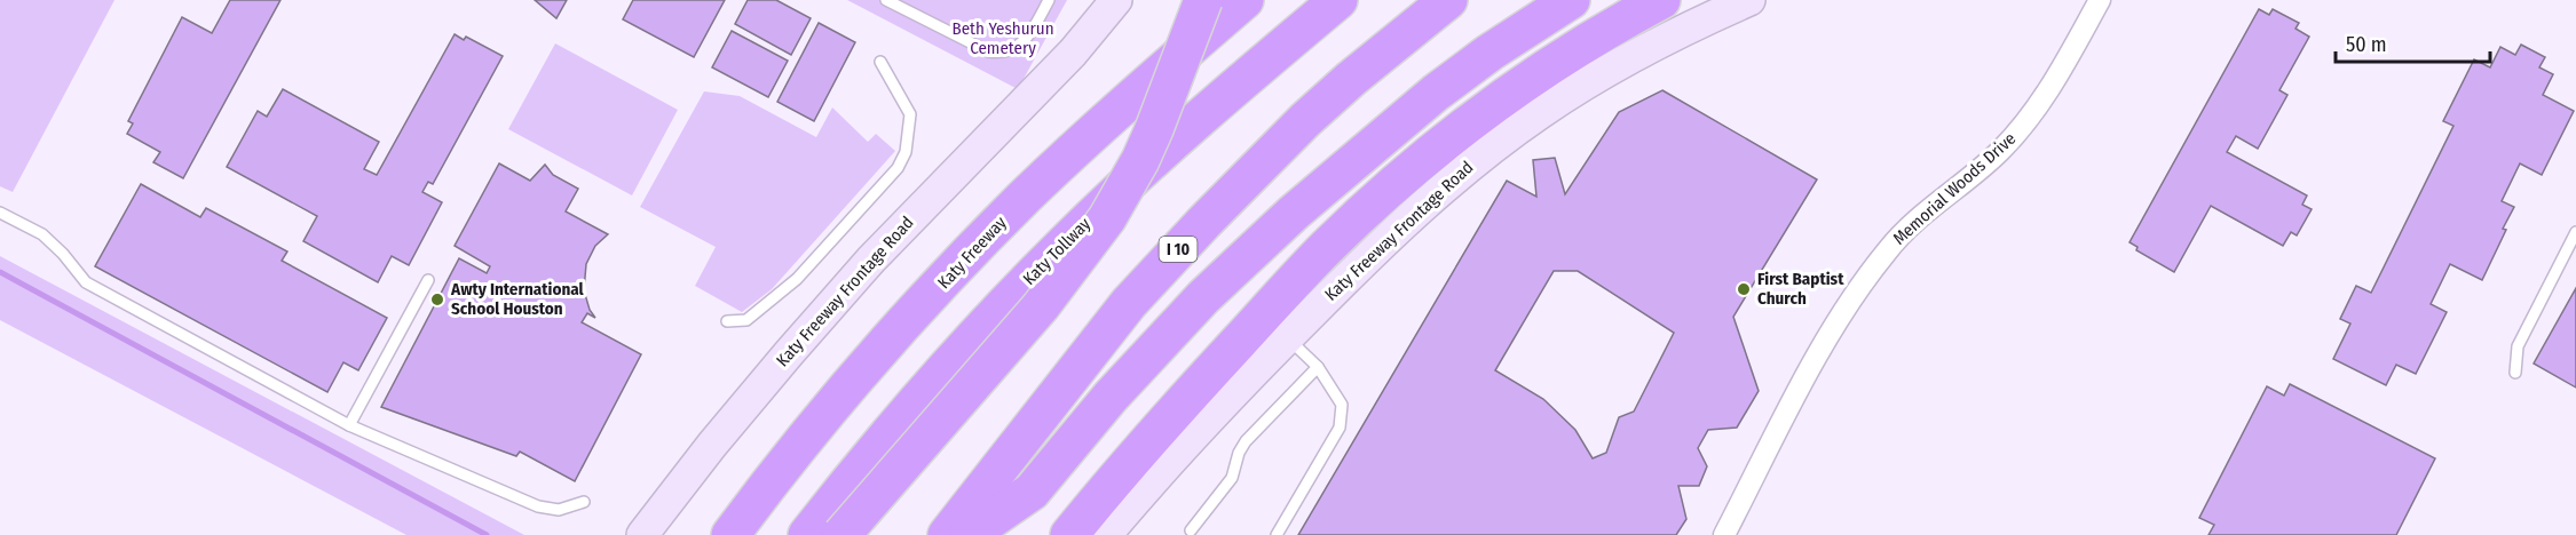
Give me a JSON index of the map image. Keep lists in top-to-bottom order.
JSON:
{
  "streets": {
    "highway": ["I 10", "Katy Tollway", "Katy Freeway"],
    "main road": ["Katy Freeway Frontage Road"],
    "street": ["Memorial Woods Drive"]
  },
  "parks": ["Beth Yeshurun Cemetery"],
  "places": ["First Baptist Church", "Awty International School Houston"],
  "scale_bar": "50 m"
}
